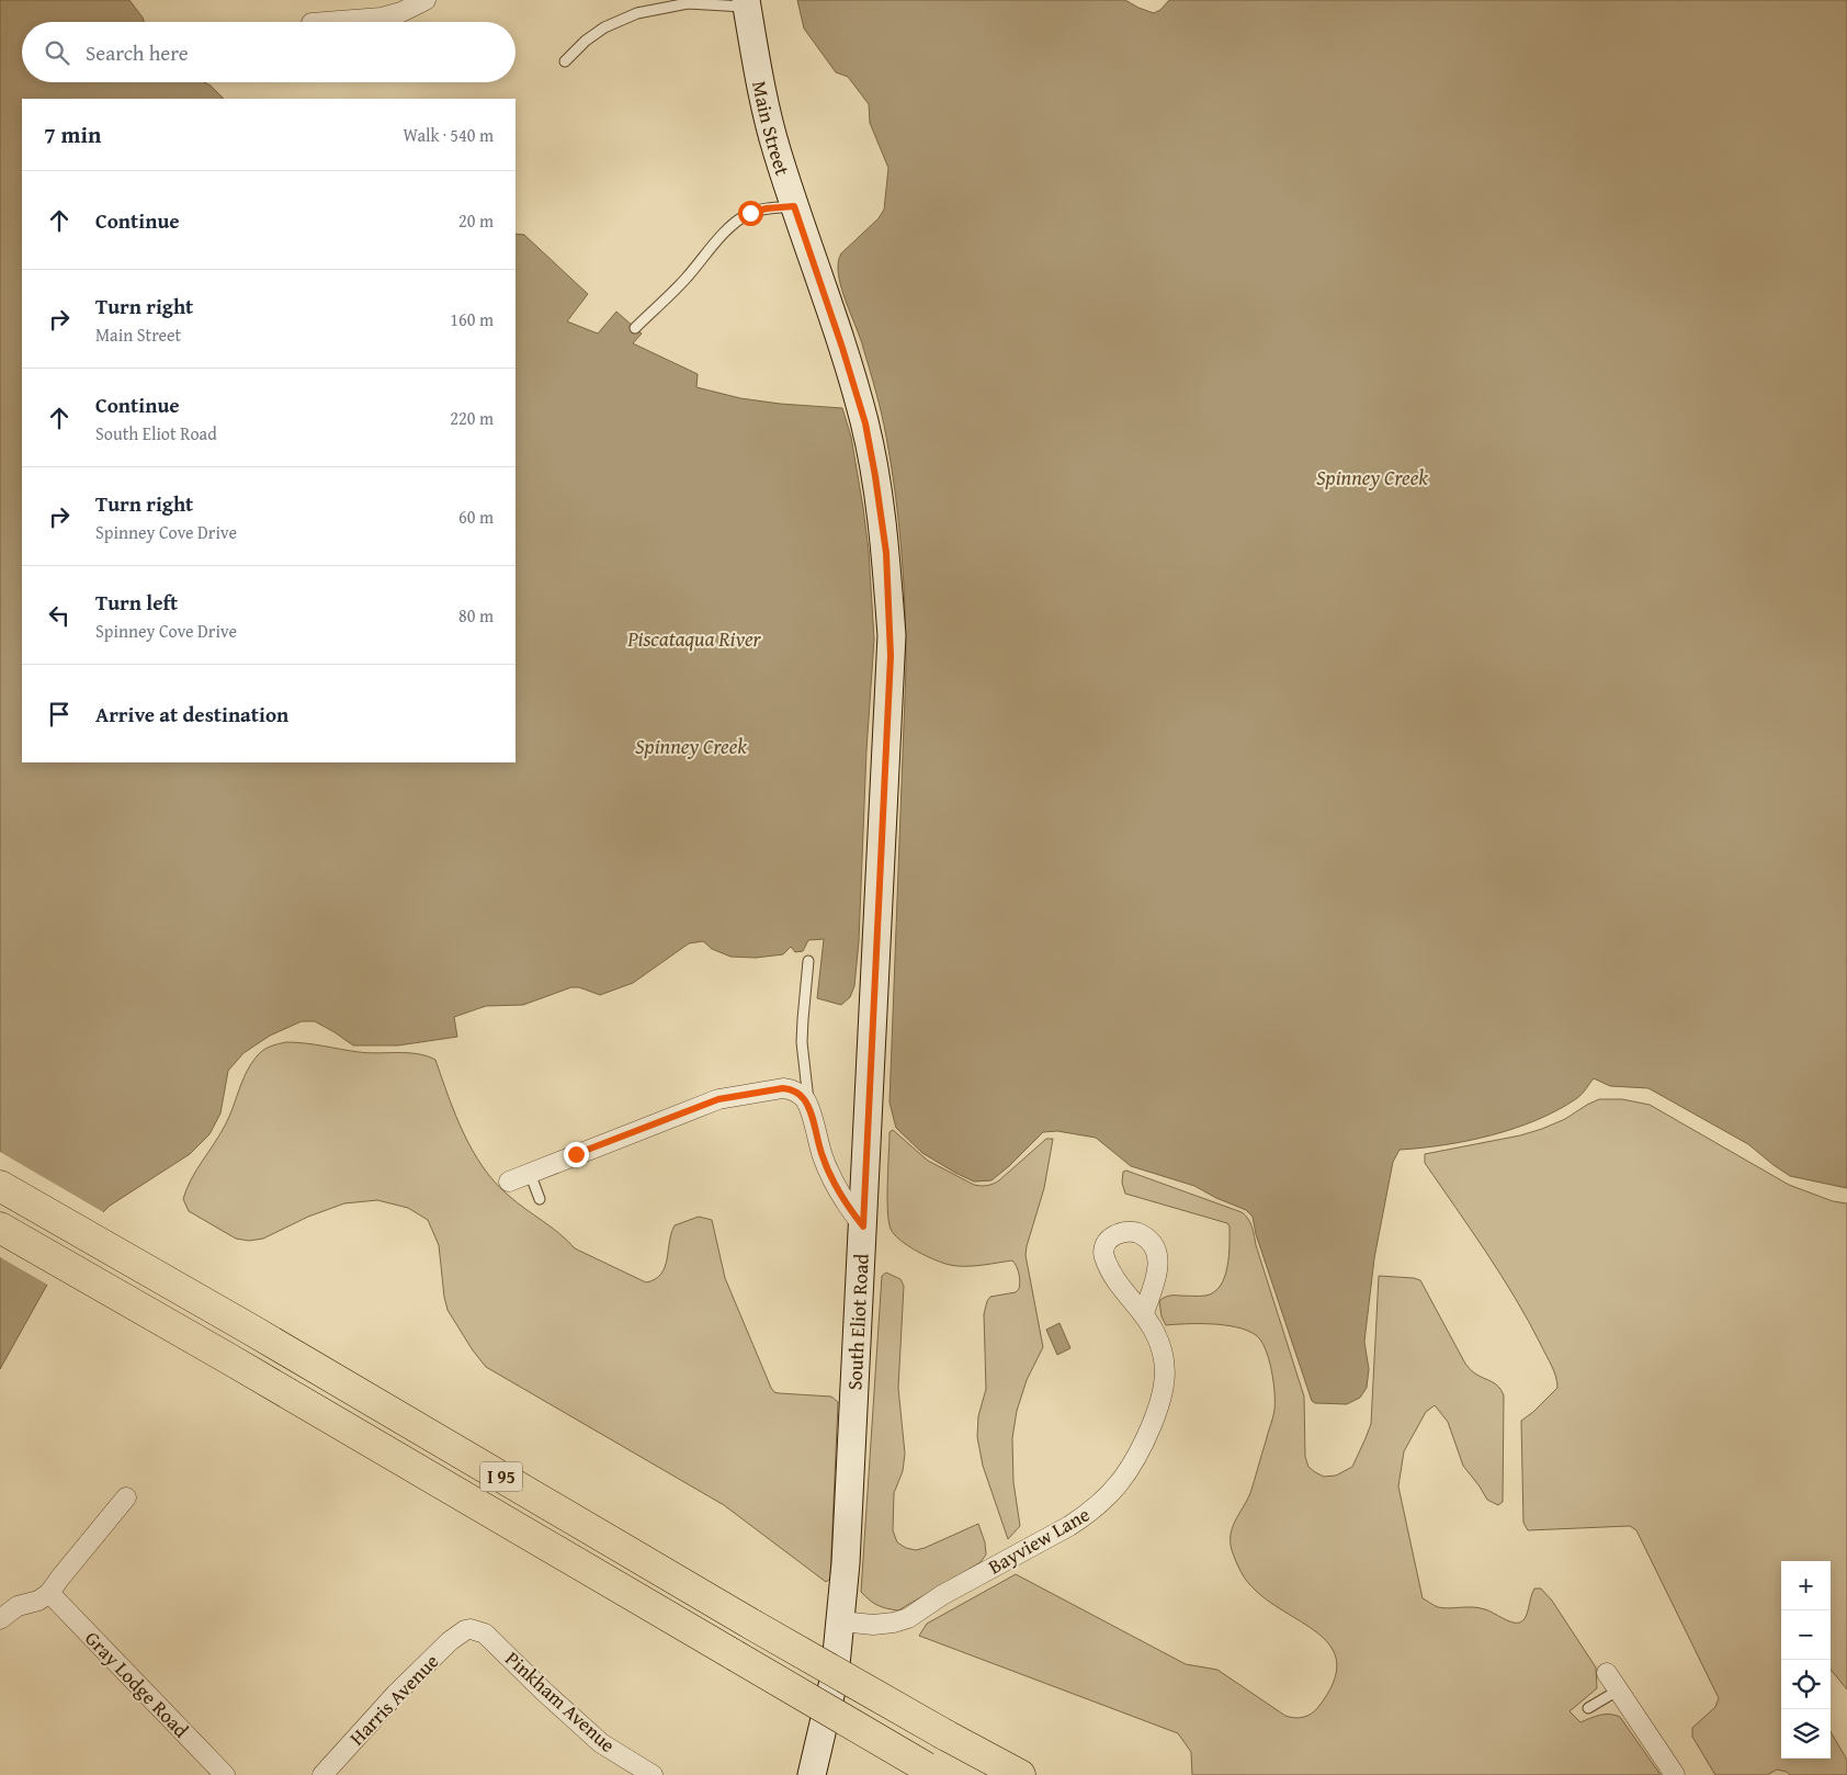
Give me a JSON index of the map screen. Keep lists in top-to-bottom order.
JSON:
{
  "streets": {
    "highway": ["I 95"],
    "main road": ["Main Street", "South Eliot Road"],
    "street": [
      "Bayview Lane",
      "Gray Lodge Road",
      "Harris Avenue",
      "Pinkham Avenue"
    ]
  },
  "crossings": [
    ["Main Street", "South Eliot Road"],
    ["South Eliot Road", "Bayview Lane"],
    ["Harris Avenue", "Pinkham Avenue"]
  ],
  "water": ["Spinney Creek", "Piscataqua River"],
  "page": {
    "search": "Search here",
    "heading": ["7 min", "Walk · 540 m"],
    "list": [
      ["Continue", "20 m"],
      ["Turn right", "Main Street", "160 m"],
      ["Continue", "South Eliot Road", "220 m"],
      ["Turn right", "Spinney Cove Drive", "60 m"],
      ["Turn left", "Spinney Cove Drive", "80 m"],
      "Arrive at destination"
    ],
    "map_buttons": ["+", "−"]
  }
}
